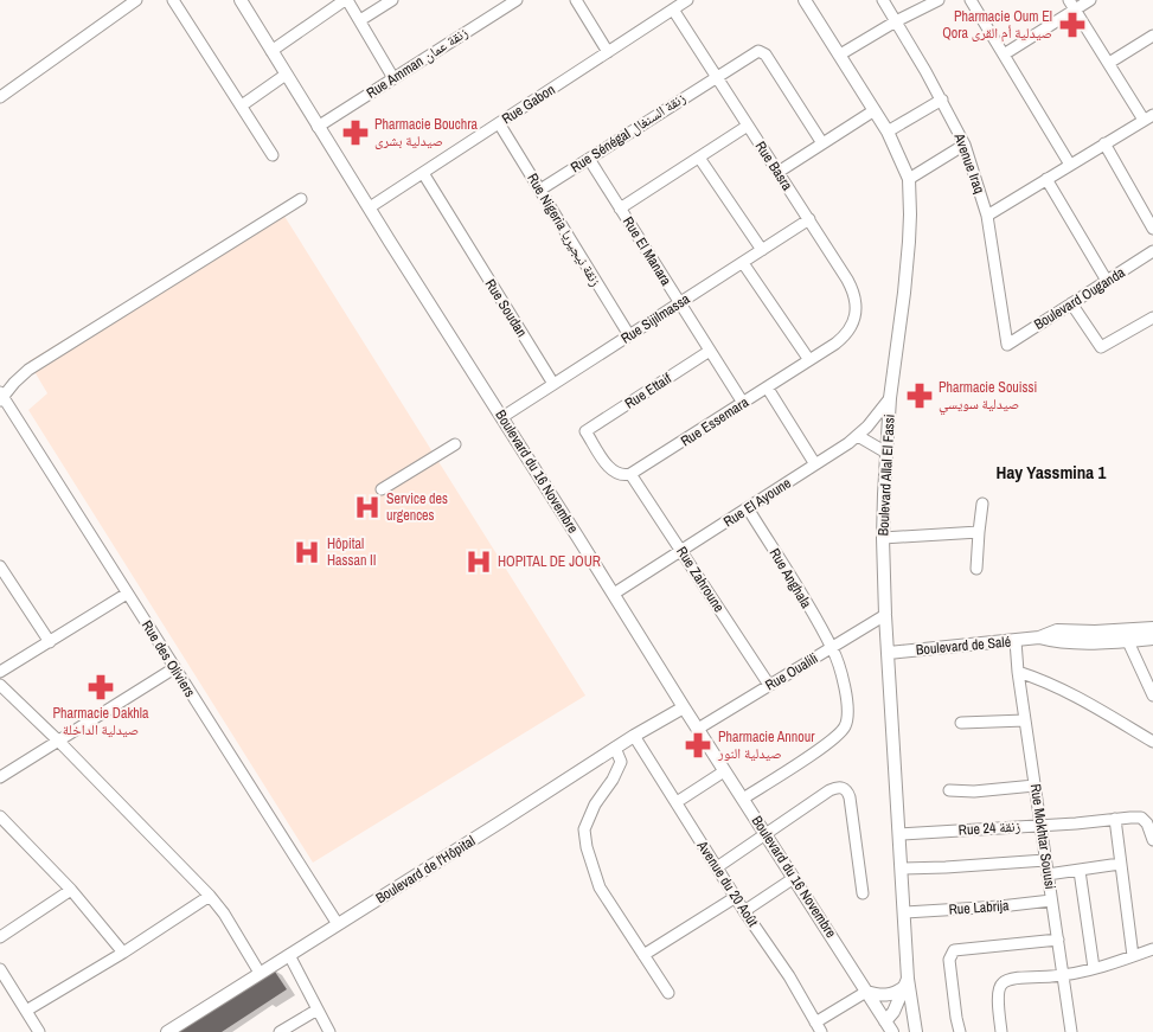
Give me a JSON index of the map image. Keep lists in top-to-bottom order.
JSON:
{
  "streets": {
    "street": [
      "Rue Amman زنقة عمان",
      "Rue Gabon",
      "Rue Sénégal زنقة السنغال",
      "Avenue Iraq",
      "Rue Basra",
      "Rue Nigeria زنقة نيجيريا",
      "Rue El Manara",
      "Boulevard Ouganda",
      "Rue Soudan",
      "Rue Sijilmassa",
      "Rue Ettaif",
      "Rue Essemara",
      "Boulevard du 16 Novembre",
      "Boulevard Allal El Fassi",
      "Rue El Ayoune",
      "Rue Anghala",
      "Rue Zahroune",
      "Boulevard de Salé",
      "Rue des Oliviers",
      "Rue Oualili",
      "Rue 24 زنقة",
      "Rue Mokhtar Souusi",
      "Boulevard de l'Hôpital",
      "Avenue du 20 Août",
      "Rue Labrija"
    ]
  },
  "crossings": [
    ["Rue Amman زنقة عمان", "Boulevard du 16 Novembre"],
    ["Rue Gabon", "Rue Basra"],
    ["Rue Gabon", "Rue Nigeria زنقة نيجيريا"],
    ["Rue Gabon", "Rue Soudan"],
    ["Rue Gabon", "Boulevard du 16 Novembre"],
    ["Rue Sénégal زنقة السنغال", "Rue Basra"],
    ["Rue Sénégal زنقة السنغال", "Rue Nigeria زنقة نيجيريا"],
    ["Rue Sénégal زنقة السنغال", "Rue El Manara"],
    ["Avenue Iraq", "Boulevard Ouganda"],
    ["Rue Basra", "Rue Sijilmassa"],
    ["Rue Basra", "Rue Essemara"],
    ["Rue Nigeria زنقة نيجيريا", "Rue Sijilmassa"],
    ["Rue El Manara", "Rue Sijilmassa"],
    ["Rue El Manara", "Rue Ettaif"],
    ["Rue El Manara", "Rue Essemara"],
    ["Rue Soudan", "Rue Sijilmassa"],
    ["Rue Sijilmassa", "Boulevard du 16 Novembre"],
    ["Rue Ettaif", "Rue Essemara"],
    ["Rue Ettaif", "Rue Zahroune"],
    ["Rue Essemara", "Rue Zahroune"],
    ["Boulevard du 16 Novembre", "Boulevard Allal El Fassi"],
    ["Boulevard du 16 Novembre", "Rue El Ayoune"],
    ["Boulevard du 16 Novembre", "Rue Anghala"],
    ["Boulevard du 16 Novembre", "Rue Oualili"],
    ["Boulevard du 16 Novembre", "Boulevard de l'Hôpital"],
    ["Boulevard Allal El Fassi", "Rue El Ayoune"],
    ["Boulevard Allal El Fassi", "Boulevard de Salé"],
    ["Boulevard Allal El Fassi", "Rue Oualili"],
    ["Boulevard Allal El Fassi", "Rue 24 زنقة"],
    ["Boulevard Allal El Fassi", "Rue Labrija"],
    ["Rue El Ayoune", "Rue Anghala"],
    ["Rue El Ayoune", "Rue Zahroune"],
    ["Rue Anghala", "Rue Oualili"],
    ["Rue Zahroune", "Rue Oualili"],
    ["Boulevard de Salé", "Rue Mokhtar Souusi"],
    ["Rue des Oliviers", "Boulevard de l'Hôpital"],
    ["Rue 24 زنقة", "Rue Mokhtar Souusi"],
    ["Rue Mokhtar Souusi", "Rue Labrija"],
    ["Boulevard de l'Hôpital", "Avenue du 20 Août"]
  ],
  "districts": ["Hay Yassmina 1"],
  "places": {
    "pharmacy": [
      "Pharmacie Oum El Qora صيدلية أم القرى",
      "Pharmacie Bouchra صيدلية بشرى",
      "Pharmacie Souissi صيدلية سويسي",
      "Pharmacie Dakhla صيدلية الداخلة",
      "Pharmacie Annour صيدلية النور"
    ],
    "hospital": ["Service des urgences", "Hôpital Hassan II", "HOPITAL DE JOUR"]
  }
}
